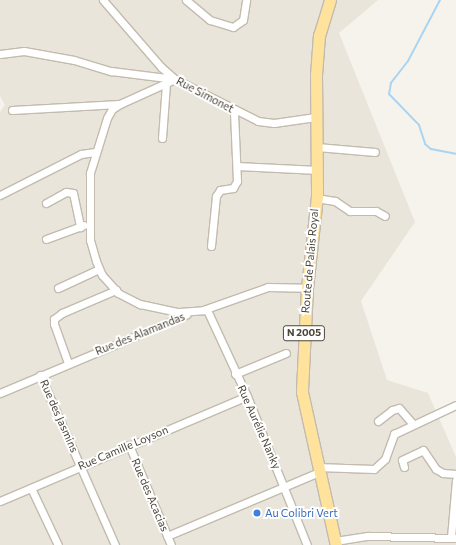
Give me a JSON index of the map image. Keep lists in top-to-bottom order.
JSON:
{
  "streets": {
    "main road": ["Route de Palais Royal", "N 2005"],
    "street": [
      "Rue Simonet",
      "Rue des Alamandas",
      "Rue des Jasmins",
      "Rue Aurélie Nanky",
      "Rue Camille Loyson",
      "Rue des Acacias"
    ]
  },
  "crossings": [
    ["Rue Simonet", "Route de Palais Royal"],
    ["Route de Palais Royal", "Rue des Alamandas"],
    ["Rue des Alamandas", "Rue des Jasmins"],
    ["Rue des Alamandas", "Rue Aurélie Nanky"],
    ["Rue des Jasmins", "Rue Camille Loyson"],
    ["Rue Aurélie Nanky", "Rue Camille Loyson"],
    ["Rue Camille Loyson", "Rue des Acacias"]
  ],
  "places": ["Au Colibri Vert"]
}
